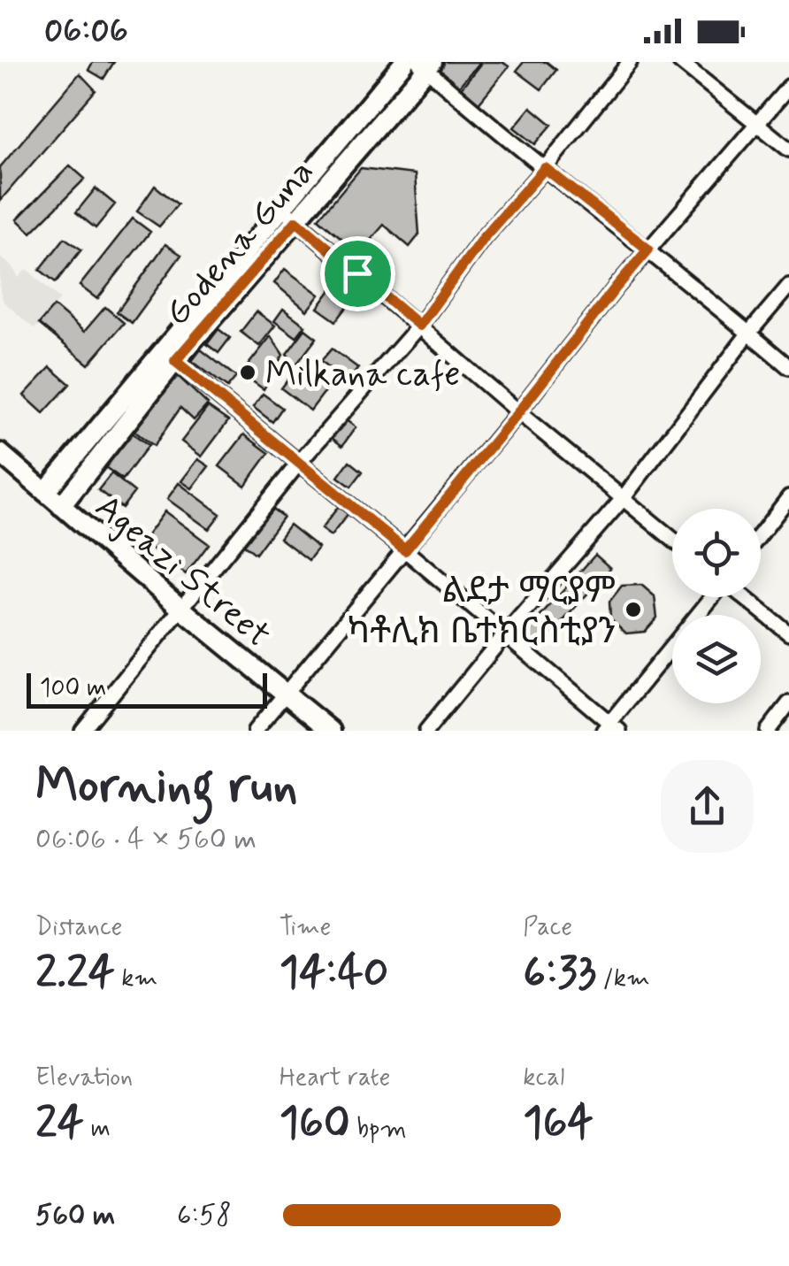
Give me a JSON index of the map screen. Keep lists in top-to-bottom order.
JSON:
{
  "streets": {
    "main road": ["Godena Guna", "Ageazi Street"]
  },
  "crossings": [
    ["Godena Guna", "Ageazi Street"]
  ],
  "places": ["Milkana cafe", "ልደታ ማርያም ካቶሊክ ቤተክርስቲያን"],
  "scale_bar": "100 m",
  "page": {
    "status": "06:06",
    "scale": "100 m",
    "heading": ["Morning run", "06:06 · 4 × 560 m"],
    "stats": [
      ["Distance", "2.24 km"],
      ["Time", "14:40"],
      ["Pace", "6:33 /km"],
      ["Elevation", "24 m"],
      ["Heart rate", "160 bpm"],
      ["kcal", "164"]
    ],
    "list": [
      {
        "name": "560 m",
        "note": "6:58"
      }
    ]
  }
}
